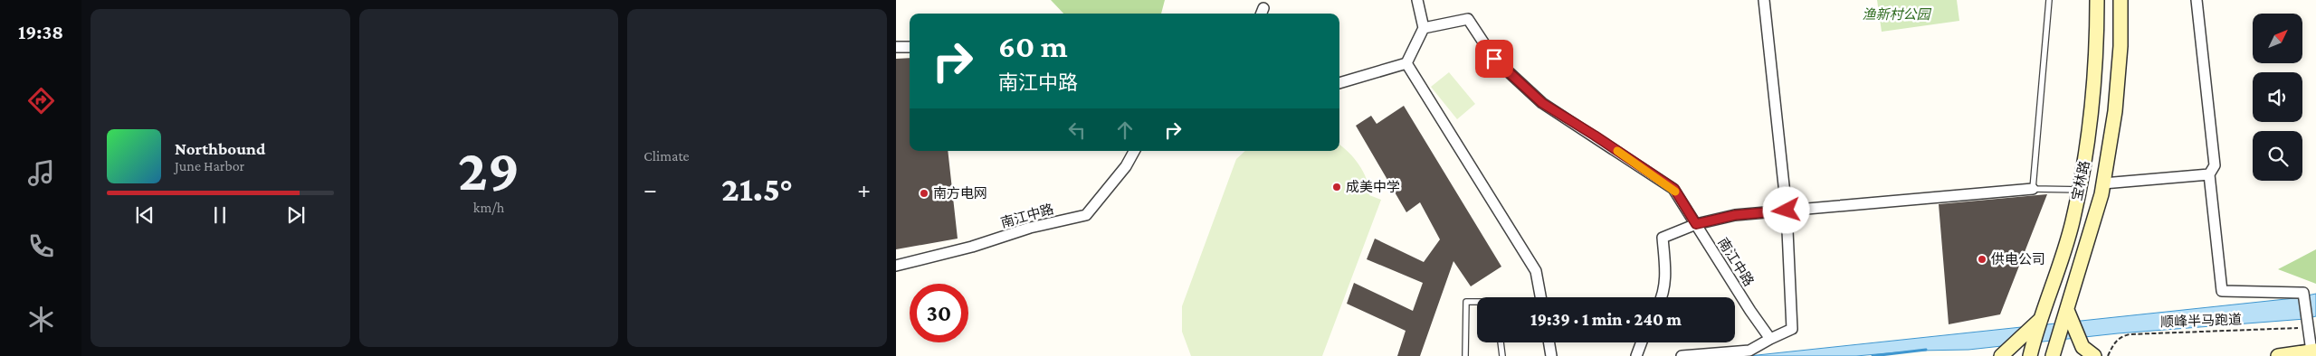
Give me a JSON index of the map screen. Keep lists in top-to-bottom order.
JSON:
{
  "streets": {
    "main road": ["宝林路"],
    "street": ["南江中路"],
    "path": ["顺峰半马跑道"]
  },
  "parks": ["渔新村公园"],
  "places": ["成美中学", "南方电网", "供电公司"],
  "north": "top right",
  "page": {
    "tabs": "19:38",
    "tile": [
      ["29", "km/h"],
      "Climate"
    ],
    "turn": ["60 m", "南江中路"],
    "song": ["Northbound", "June Harbor"],
    "heat": ["−", "21.5°", "+"],
    "limit": "30",
    "trip": "19:39 · 1 min · 240 m"
  }
}
